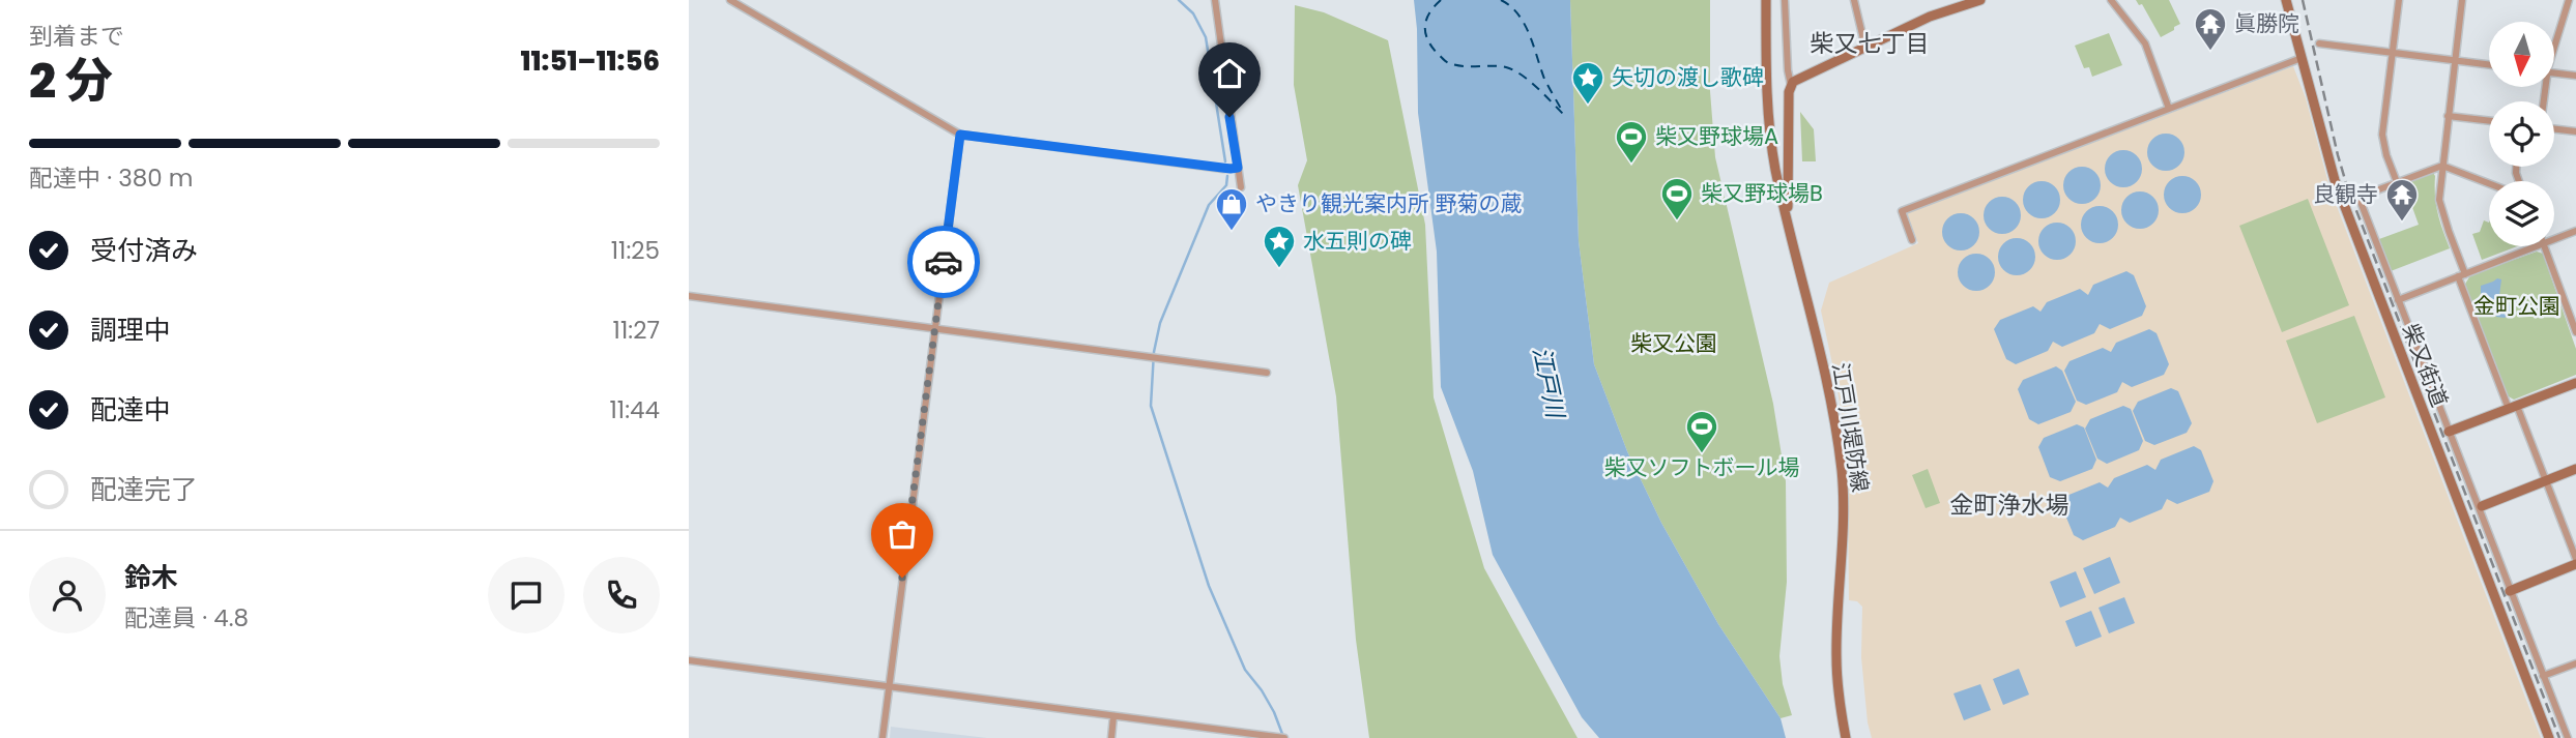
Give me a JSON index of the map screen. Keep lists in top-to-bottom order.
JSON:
{
  "streets": {
    "main road": ["柴又街道", "江戸川堤防線"]
  },
  "districts": ["柴又七丁目", "金町浄水場"],
  "water": ["江戸川"],
  "parks": ["金町公園", "柴又公園"],
  "places": {
    "temple": ["眞勝院", "良観寺"],
    "place": ["矢切の渡し歌碑", "水五則の碑"],
    "sports": ["柴又野球場A", "柴又野球場B", "柴又ソフトボール場"],
    "shop": ["やきり観光案内所 野菊の蔵"]
  },
  "north": "bottom",
  "page": {
    "heading": ["2 分", "到着まで", "11:51–11:56"],
    "panel": ["鈴木", "配達員 · 4.8"],
    "bar": "配達中 · 380 m",
    "list": [
      ["受付済み", "11:25"],
      ["調理中", "11:27"],
      ["配達中", "11:44"],
      "配達完了"
    ]
  }
}
